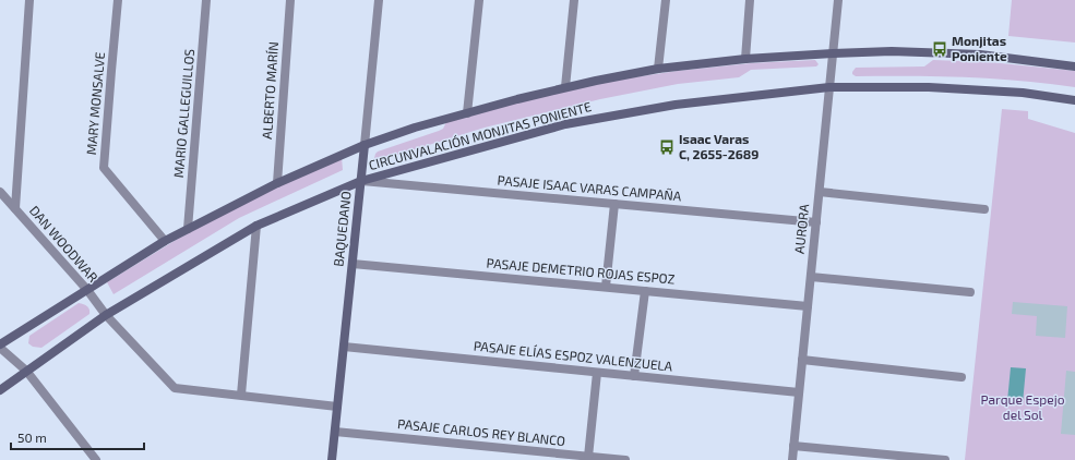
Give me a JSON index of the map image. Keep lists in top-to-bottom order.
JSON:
{
  "streets": {
    "street": [
      "ALBERTO MARÍN",
      "MARY MONSALVE",
      "MARIO GALLEGUILLOS",
      "CIRCUNVALACIÓN MONJITAS PONIENTE",
      "PASAJE ISAAC VARAS CAMPAÑA",
      "BAQUEDANO",
      "AURORA",
      "DAN WOODWAR",
      "PASAJE DEMETRIO ROJAS ESPOZ",
      "PASAJE ELÍAS ESPOZ VALENZUELA",
      "PASAJE CARLOS REY BLANCO"
    ]
  },
  "crossings": [
    ["ALBERTO MARÍN", "CIRCUNVALACIÓN MONJITAS PONIENTE"],
    ["MARY MONSALVE", "CIRCUNVALACIÓN MONJITAS PONIENTE"],
    ["MARIO GALLEGUILLOS", "CIRCUNVALACIÓN MONJITAS PONIENTE"],
    ["CIRCUNVALACIÓN MONJITAS PONIENTE", "PASAJE ISAAC VARAS CAMPAÑA"],
    ["CIRCUNVALACIÓN MONJITAS PONIENTE", "BAQUEDANO"],
    ["CIRCUNVALACIÓN MONJITAS PONIENTE", "AURORA"],
    ["CIRCUNVALACIÓN MONJITAS PONIENTE", "DAN WOODWAR"],
    ["PASAJE ISAAC VARAS CAMPAÑA", "BAQUEDANO"],
    ["PASAJE ISAAC VARAS CAMPAÑA", "AURORA"],
    ["BAQUEDANO", "PASAJE DEMETRIO ROJAS ESPOZ"],
    ["BAQUEDANO", "PASAJE ELÍAS ESPOZ VALENZUELA"],
    ["BAQUEDANO", "PASAJE CARLOS REY BLANCO"],
    ["AURORA", "PASAJE DEMETRIO ROJAS ESPOZ"],
    ["AURORA", "PASAJE ELÍAS ESPOZ VALENZUELA"]
  ],
  "parks": ["Parque Espejo del Sol"],
  "places": {
    "bus stop": ["Monjitas Poniente", "Isaac Varas C, 2655-2689"]
  },
  "scale_bar": "50 m"
}
